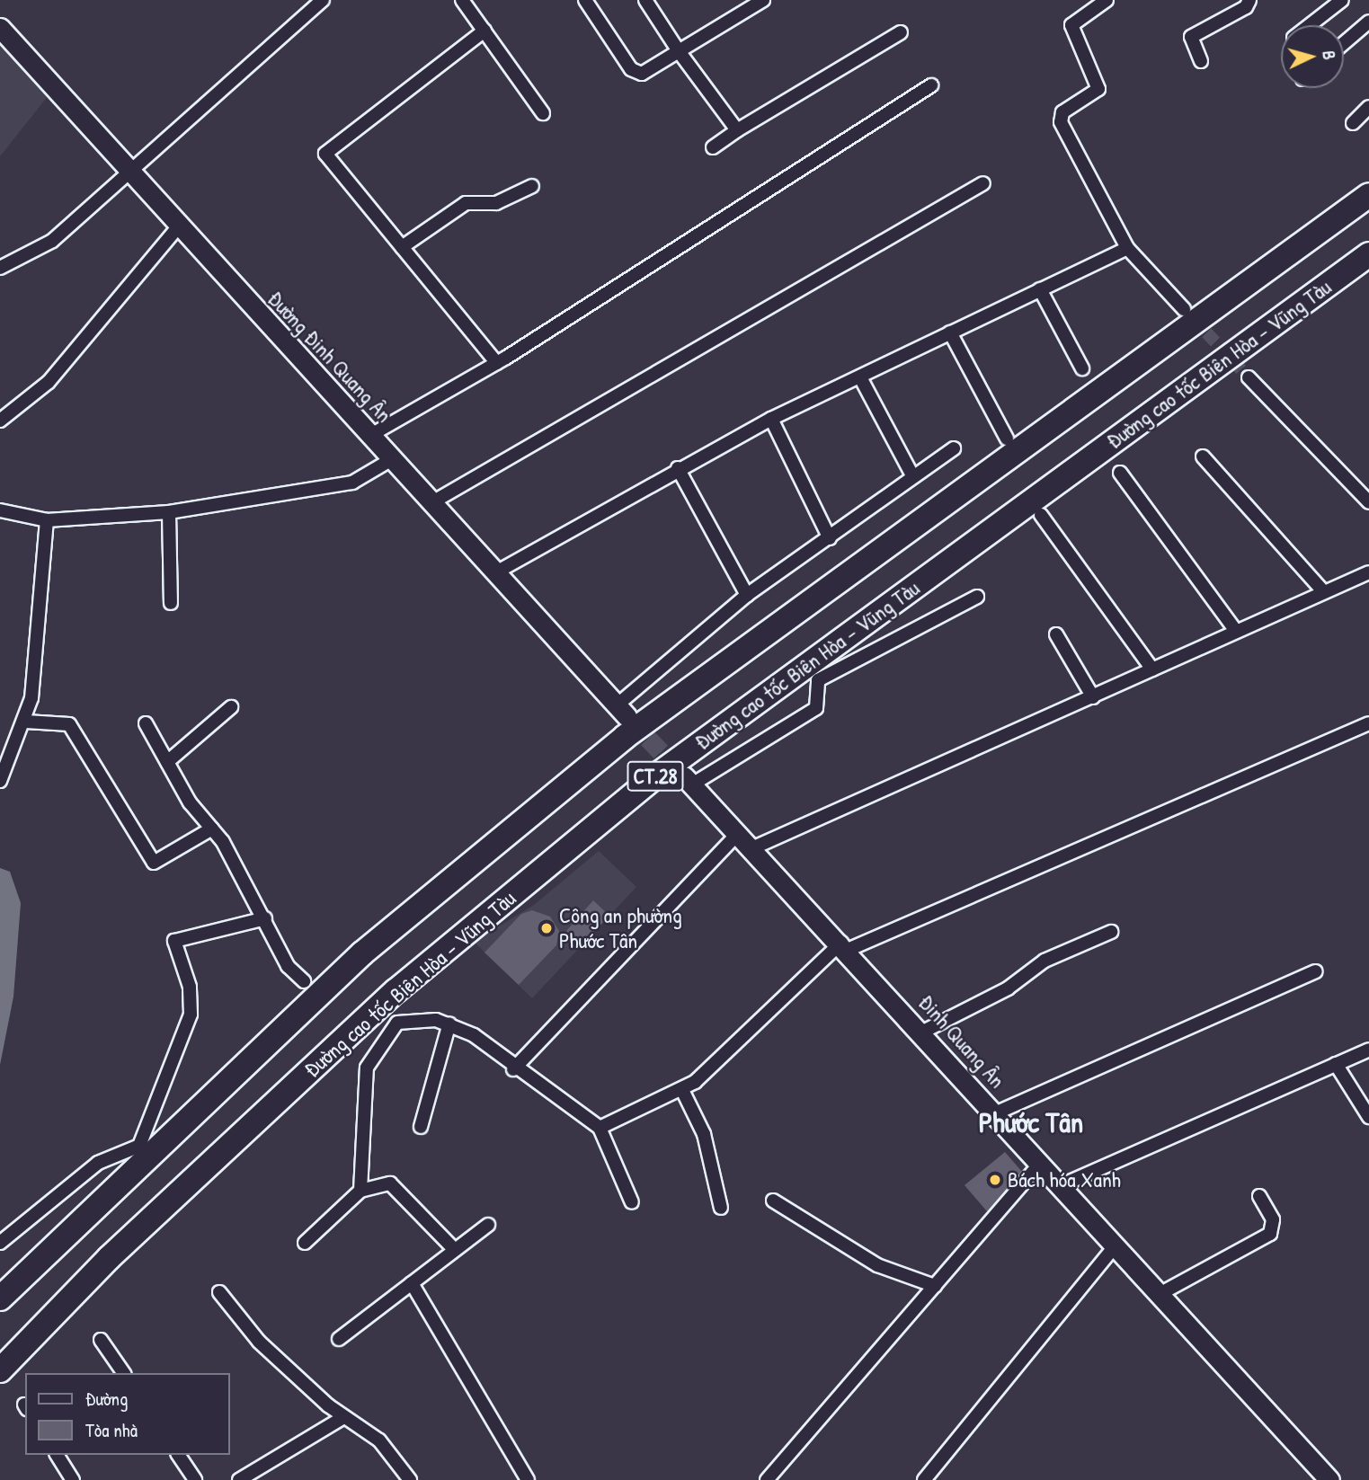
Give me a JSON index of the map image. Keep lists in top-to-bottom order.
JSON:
{
  "streets": {
    "highway": ["Đường cao tốc Biên Hòa – Vũng Tàu", "CT.28"],
    "street": ["Đường Đinh Quang Ân", "Đinh Quang Ân"]
  },
  "districts": ["Phước Tân"],
  "places": ["Công an phường Phước Tân", "Bách hóa Xanh"],
  "legend": ["Đường", "Tòa nhà"],
  "north": "right"
}
